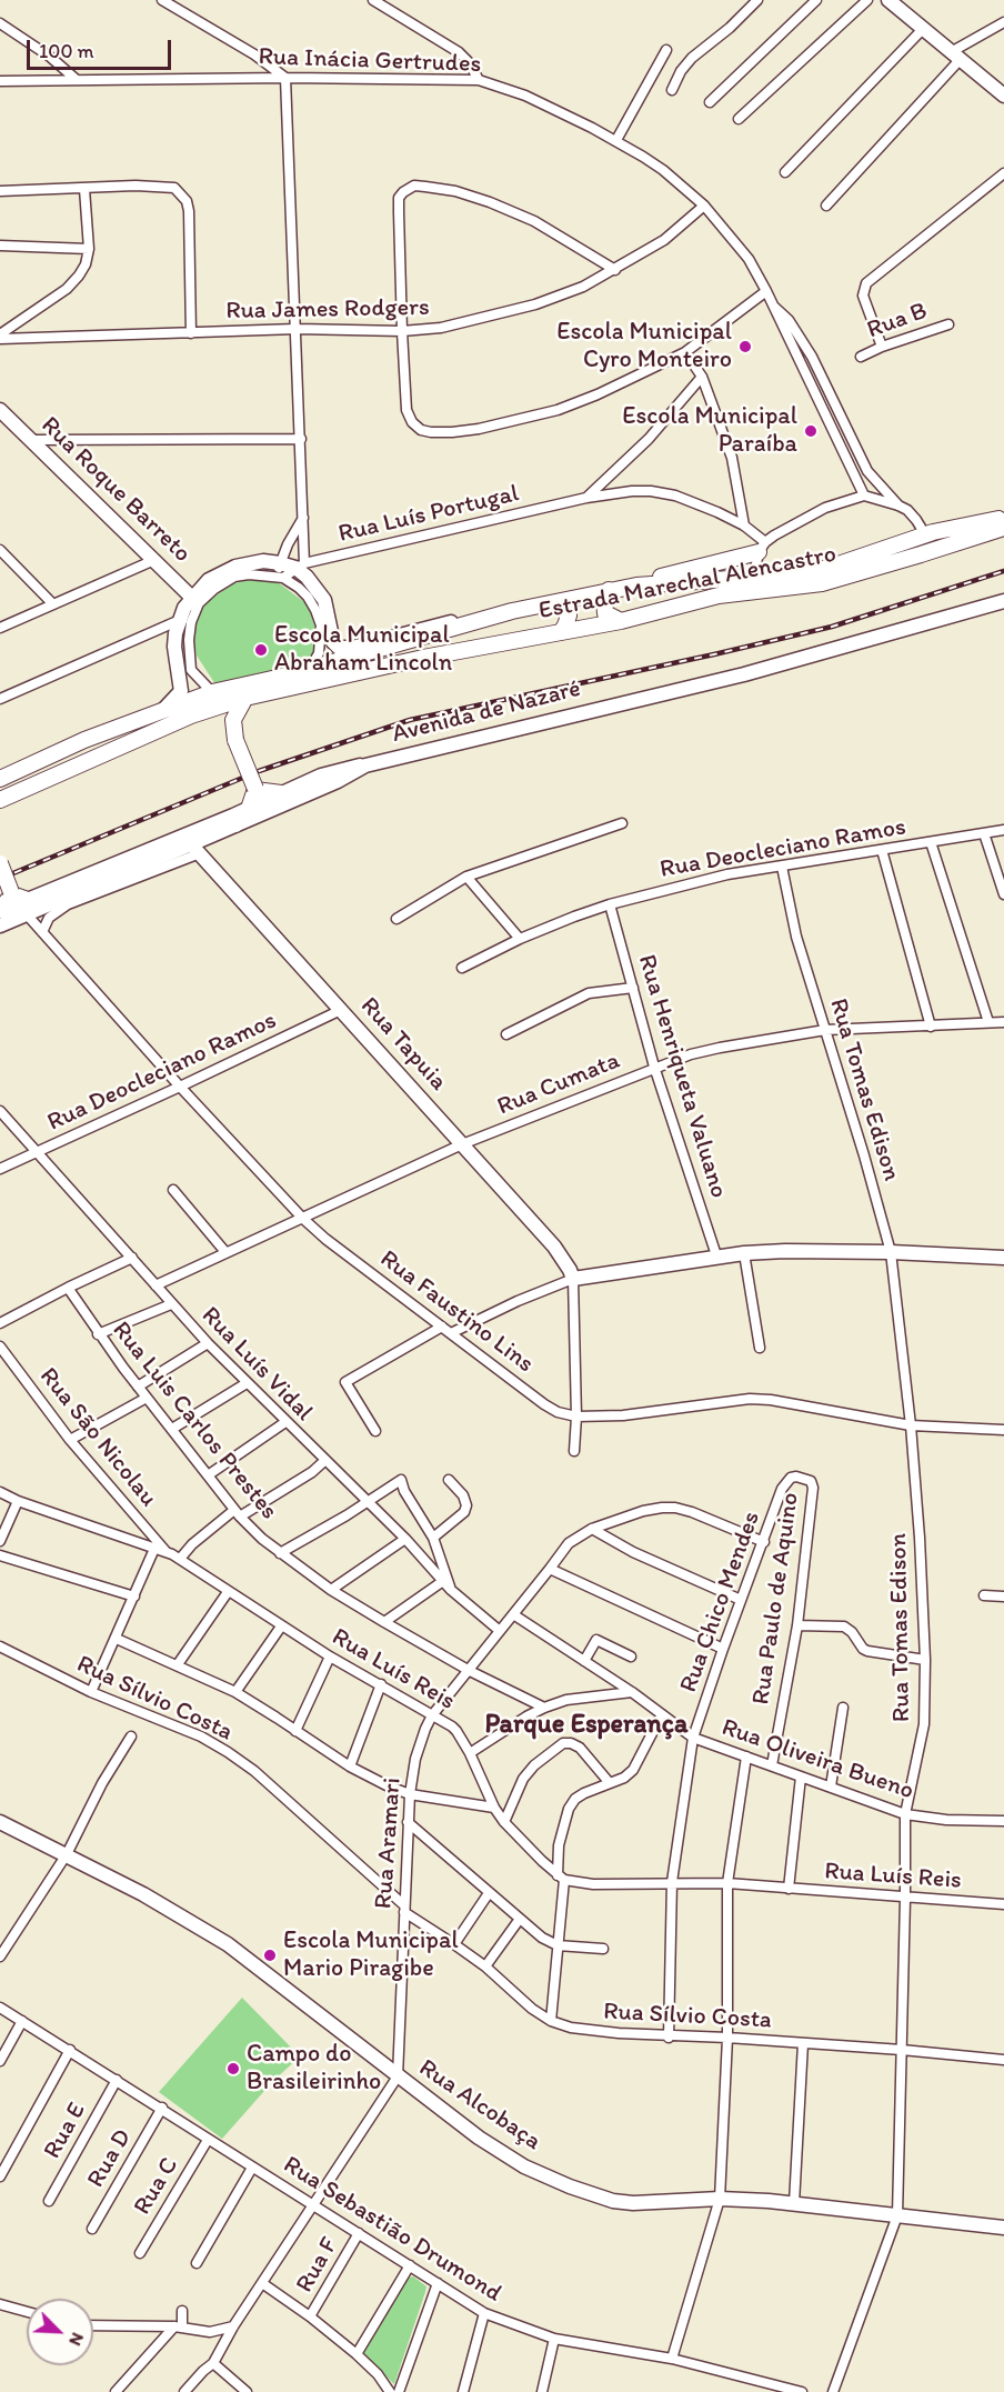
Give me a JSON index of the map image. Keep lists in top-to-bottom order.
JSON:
{
  "streets": {
    "main road": [
      "Rua Roque Barreto",
      "Estrada Marechal Alencastro",
      "Avenida de Nazaré",
      "Rua Tapuia",
      "Rua Alcobaça"
    ],
    "street": [
      "Rua Inácia Gertrudes",
      "Rua James Rodgers",
      "Rua B",
      "Rua Luís Portugal",
      "Rua Deocleciano Ramos",
      "Rua Henriqueta Valuano",
      "Rua Cumata",
      "Rua Tomas Edison",
      "Rua Faustino Lins",
      "Rua Luís Vidal",
      "Rua Luis Carlos Prestes",
      "Rua São Nicolau",
      "Rua Paulo de Aquino",
      "Rua Chico Mendes",
      "Rua Luís Reis",
      "Rua Sílvio Costa",
      "Rua Oliveira Bueno",
      "Rua Aramari",
      "Rua E",
      "Rua D",
      "Rua C",
      "Rua Sebastião Drumond",
      "Rua F"
    ]
  },
  "crossings": [
    ["Rua Inácia Gertrudes", "Rua James Rodgers"],
    ["Rua Inácia Gertrudes", "Estrada Marechal Alencastro"],
    ["Rua Roque Barreto", "Estrada Marechal Alencastro"],
    ["Rua Luís Portugal", "Estrada Marechal Alencastro"],
    ["Avenida de Nazaré", "Rua Tapuia"],
    ["Avenida de Nazaré", "Rua Faustino Lins"],
    ["Rua Deocleciano Ramos", "Rua Tapuia"],
    ["Rua Deocleciano Ramos", "Rua Henriqueta Valuano"],
    ["Rua Deocleciano Ramos", "Rua Tomas Edison"],
    ["Rua Deocleciano Ramos", "Rua Faustino Lins"],
    ["Rua Deocleciano Ramos", "Rua Luís Vidal"],
    ["Rua Tapuia", "Rua Cumata"],
    ["Rua Henriqueta Valuano", "Rua Cumata"],
    ["Rua Cumata", "Rua Tomas Edison"],
    ["Rua Cumata", "Rua Faustino Lins"],
    ["Rua Cumata", "Rua Luís Vidal"],
    ["Rua Tomas Edison", "Rua Faustino Lins"],
    ["Rua Tomas Edison", "Rua Luís Reis"],
    ["Rua Tomas Edison", "Rua Sílvio Costa"],
    ["Rua Tomas Edison", "Rua Oliveira Bueno"],
    ["Rua Tomas Edison", "Rua Alcobaça"],
    ["Rua Luís Vidal", "Rua Aramari"],
    ["Rua Luis Carlos Prestes", "Rua Aramari"],
    ["Rua São Nicolau", "Rua Luís Reis"],
    ["Rua Paulo de Aquino", "Rua Chico Mendes"],
    ["Rua Paulo de Aquino", "Rua Oliveira Bueno"],
    ["Rua Chico Mendes", "Rua Luís Reis"],
    ["Rua Chico Mendes", "Rua Sílvio Costa"],
    ["Rua Chico Mendes", "Rua Oliveira Bueno"],
    ["Rua Chico Mendes", "Rua Aramari"],
    ["Rua Luís Reis", "Rua Aramari"],
    ["Rua Sílvio Costa", "Rua Aramari"],
    ["Rua Oliveira Bueno", "Rua Aramari"],
    ["Rua Aramari", "Rua Alcobaça"],
    ["Rua E", "Rua Sebastião Drumond"],
    ["Rua D", "Rua Sebastião Drumond"],
    ["Rua C", "Rua Sebastião Drumond"],
    ["Rua Sebastião Drumond", "Rua F"]
  ],
  "districts": ["Parque Esperança"],
  "places": [
    "Escola Municipal Cyro Monteiro",
    "Escola Municipal Paraíba",
    "Escola Municipal Abraham Lincoln",
    "Escola Municipal Mario Piragibe",
    "Campo do Brasileirinho"
  ],
  "scale_bar": "100 m",
  "north": "bottom right"
}
